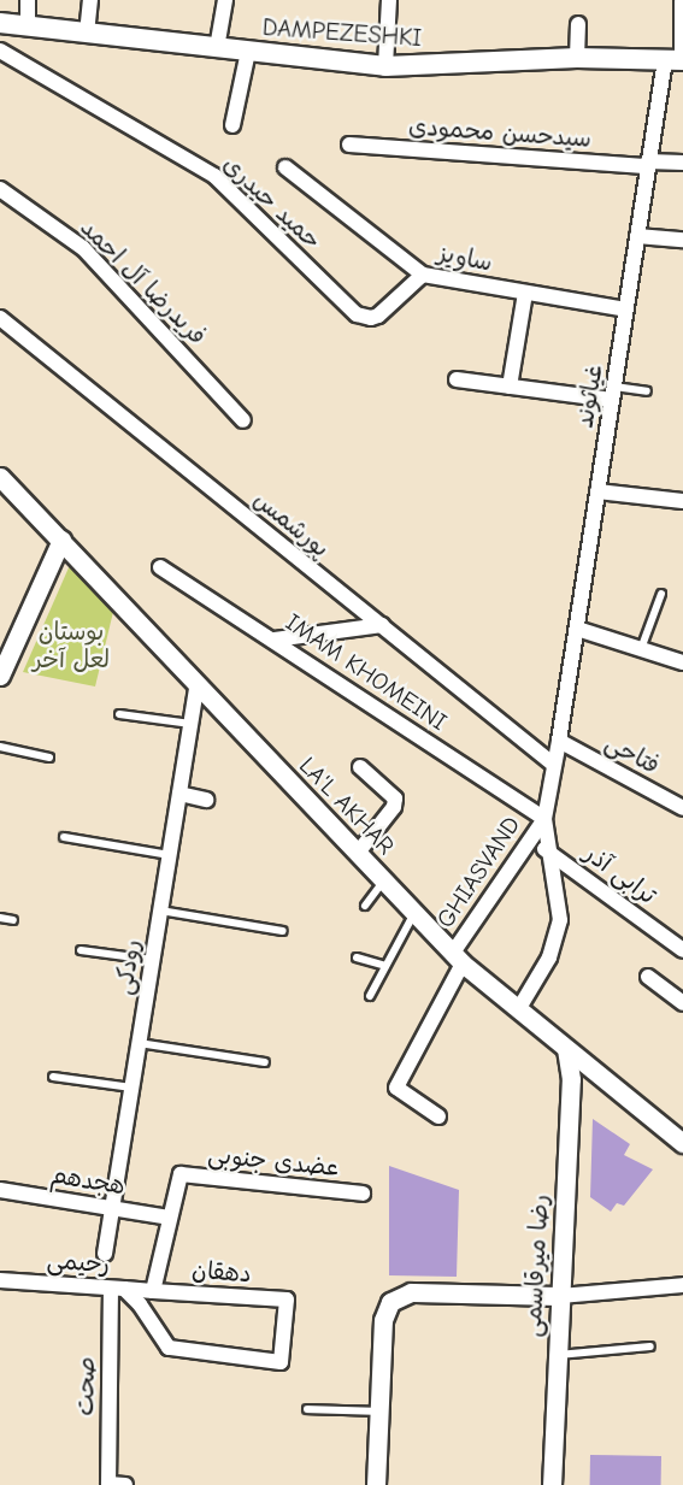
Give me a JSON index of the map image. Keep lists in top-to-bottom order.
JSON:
{
  "streets": {
    "main road": ["DAMPEZESHKI"],
    "street": [
      "سیدحسن محمودی",
      "حمید حیدری",
      "ساویز",
      "فریدرضا آل احمد",
      "غیاثوند",
      "پورشمس",
      "IMAM KHOMEINI",
      "فتاحی",
      "LA'L AKHAR",
      "GHIASVAND",
      "ترابی آذر",
      "رودکی",
      "عضدی جنوبی",
      "هجدهم",
      "رحیمی",
      "رضا میرقاسمی",
      "دهقان",
      "صحت"
    ]
  },
  "crossings": [
    ["DAMPEZESHKI", "غیاثوند"],
    ["سیدحسن محمودی", "غیاثوند"],
    ["حمید حیدری", "ساویز"],
    ["ساویز", "غیاثوند"],
    ["غیاثوند", "پورشمس"],
    ["غیاثوند", "IMAM KHOMEINI"],
    ["غیاثوند", "فتاحی"],
    ["غیاثوند", "GHIASVAND"],
    ["IMAM KHOMEINI", "GHIASVAND"],
    ["LA'L AKHAR", "GHIASVAND"],
    ["LA'L AKHAR", "رودکی"],
    ["LA'L AKHAR", "رضا میرقاسمی"],
    ["GHIASVAND", "ترابی آذر"],
    ["رودکی", "هجدهم"],
    ["عضدی جنوبی", "هجدهم"],
    ["رحیمی", "دهقان"],
    ["رحیمی", "صحت"],
    ["دهقان", "صحت"]
  ],
  "parks": ["بوستان لعل آخر"]
}
